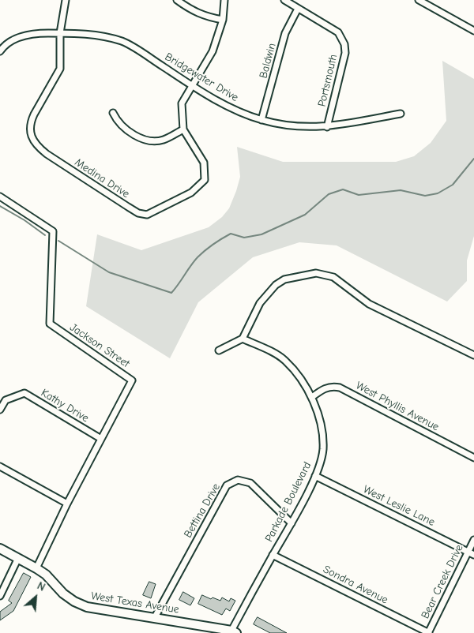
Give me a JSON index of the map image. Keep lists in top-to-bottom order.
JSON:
{
  "streets": {
    "street": [
      "Baldwin",
      "Bridgewater Drive",
      "Portsmouth",
      "Medina Drive",
      "Jackson Street",
      "Kathy Drive",
      "West Phyllis Avenue",
      "Parkade Boulevard",
      "West Leslie Lane",
      "Bettina Drive",
      "Bear Creek Drive",
      "Sondra Avenue",
      "West Texas Avenue"
    ]
  },
  "crossings": [
    ["Baldwin", "Bridgewater Drive"],
    ["Baldwin", "Portsmouth"],
    ["Bridgewater Drive", "Portsmouth"],
    ["Bridgewater Drive", "Medina Drive"],
    ["Jackson Street", "Kathy Drive"],
    ["Jackson Street", "West Texas Avenue"],
    ["West Phyllis Avenue", "Parkade Boulevard"],
    ["Parkade Boulevard", "West Leslie Lane"],
    ["Parkade Boulevard", "Bettina Drive"],
    ["Parkade Boulevard", "Sondra Avenue"],
    ["Parkade Boulevard", "West Texas Avenue"],
    ["West Leslie Lane", "Bear Creek Drive"],
    ["Bettina Drive", "West Texas Avenue"],
    ["Bear Creek Drive", "Sondra Avenue"]
  ],
  "north": "top right"
}
